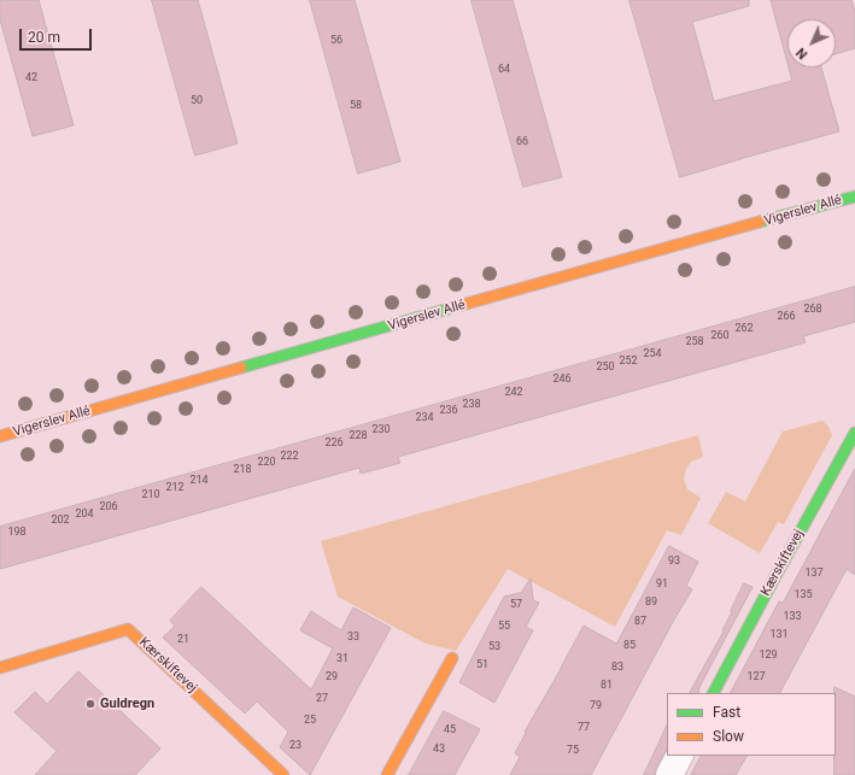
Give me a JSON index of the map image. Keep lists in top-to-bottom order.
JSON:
{
  "streets": {
    "street": ["Vigerslev Allé", "Kærskiftevej"]
  },
  "places": ["Guldregn"],
  "house_numbers": [
    "56",
    "64",
    "42",
    "50",
    "58",
    "66",
    "268",
    "266",
    "262",
    "260",
    "258",
    "254",
    "252",
    "250",
    "246",
    "242",
    "238",
    "236",
    "234",
    "230",
    "228",
    "226",
    "222",
    "220",
    "218",
    "214",
    "212",
    "210",
    "206",
    "204",
    "202",
    "198",
    "93",
    "137",
    "91",
    "135",
    "89",
    "57",
    "133",
    "87",
    "55",
    "131",
    "33",
    "21",
    "85",
    "53",
    "129",
    "31",
    "51",
    "83",
    "29",
    "127",
    "81",
    "27",
    "79",
    "25",
    "77",
    "45",
    "23",
    "43",
    "75"
  ],
  "legend": ["Fast", "Slow"],
  "scale_bar": "20 m",
  "north": "bottom left"
}
